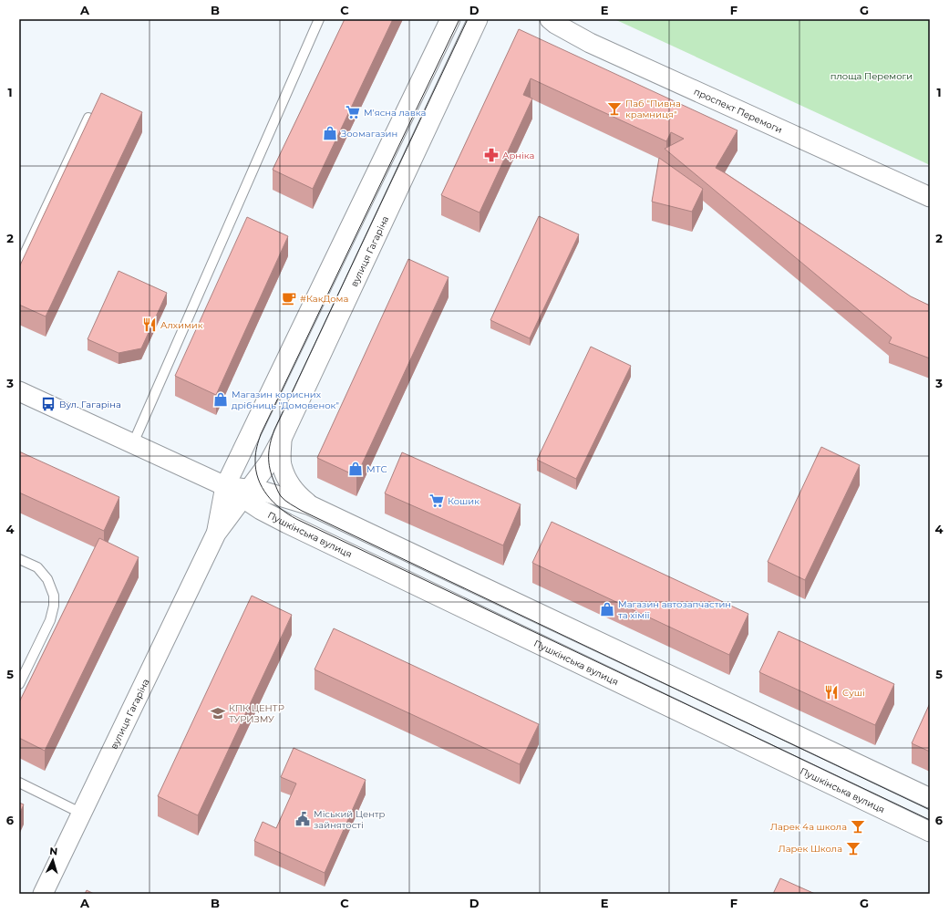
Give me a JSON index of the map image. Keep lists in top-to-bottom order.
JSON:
{
  "streets": {
    "street": ["проспект Перемоги", "вулиця Гагаріна", "Пушкінська вулиця"]
  },
  "crossings": [
    ["вулиця Гагаріна", "Пушкінська вулиця"]
  ],
  "parks": ["площа Перемоги"],
  "places": {
    "bar": ["Паб \"Пивна крамниця\"", "Ларек 4а школа", "Ларек Школа"],
    "supermarket": ["М'ясна лавка", "Кошик"],
    "shop": [
      "Зоомагазин",
      "Магазин корисних дрібниць \"Домовенок\"",
      "МТС",
      "Магазин автозапчастин та хімії"
    ],
    "pharmacy": ["Арніка"],
    "cafe": ["#КакДома"],
    "restaurant": ["Алхимик", "Суші"],
    "bus stop": ["Вул. Гагаріна"],
    "school or university": ["КПК ЦЕНТР ТУРИЗМУ"],
    "public building": ["Міський Центр зайнятості"]
  },
  "north": "top",
  "grid": {
    "columns": [
      "A",
      "B",
      "C",
      "D",
      "E",
      "F",
      "G"
    ],
    "rows": [
      "1",
      "2",
      "3",
      "4",
      "5",
      "6"
    ]
  }
}
